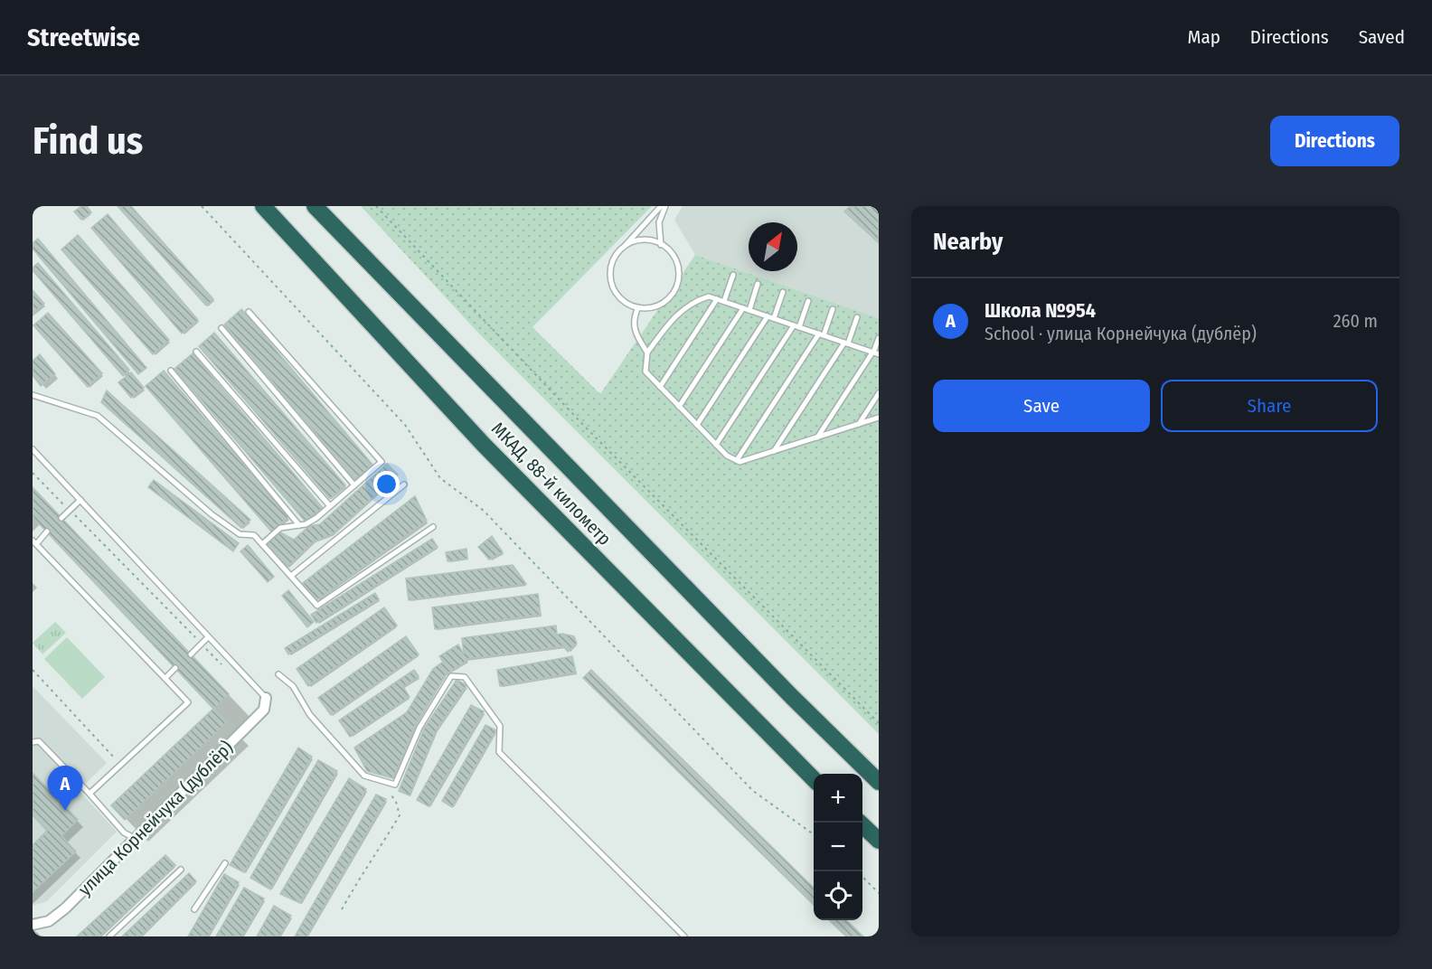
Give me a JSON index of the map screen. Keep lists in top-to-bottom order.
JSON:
{
  "streets": {
    "highway": ["МКАД, 88-й километр"],
    "street": ["улица Корнейчука (дублёр)"]
  },
  "north": "top right",
  "page": {
    "header": "Streetwise",
    "nav": ["Map", "Directions", "Saved"],
    "buttons": [
      "Directions",
      ["Save", "Share"]
    ],
    "title": "Find us",
    "heading": "Nearby",
    "list": [
      {
        "mark": "A",
        "name": "Школа №954",
        "note": "School · улица Корнейчука (дублёр)",
        "value": "260 m"
      }
    ],
    "pins": "A",
    "map_buttons": ["+", "−"]
  }
}
